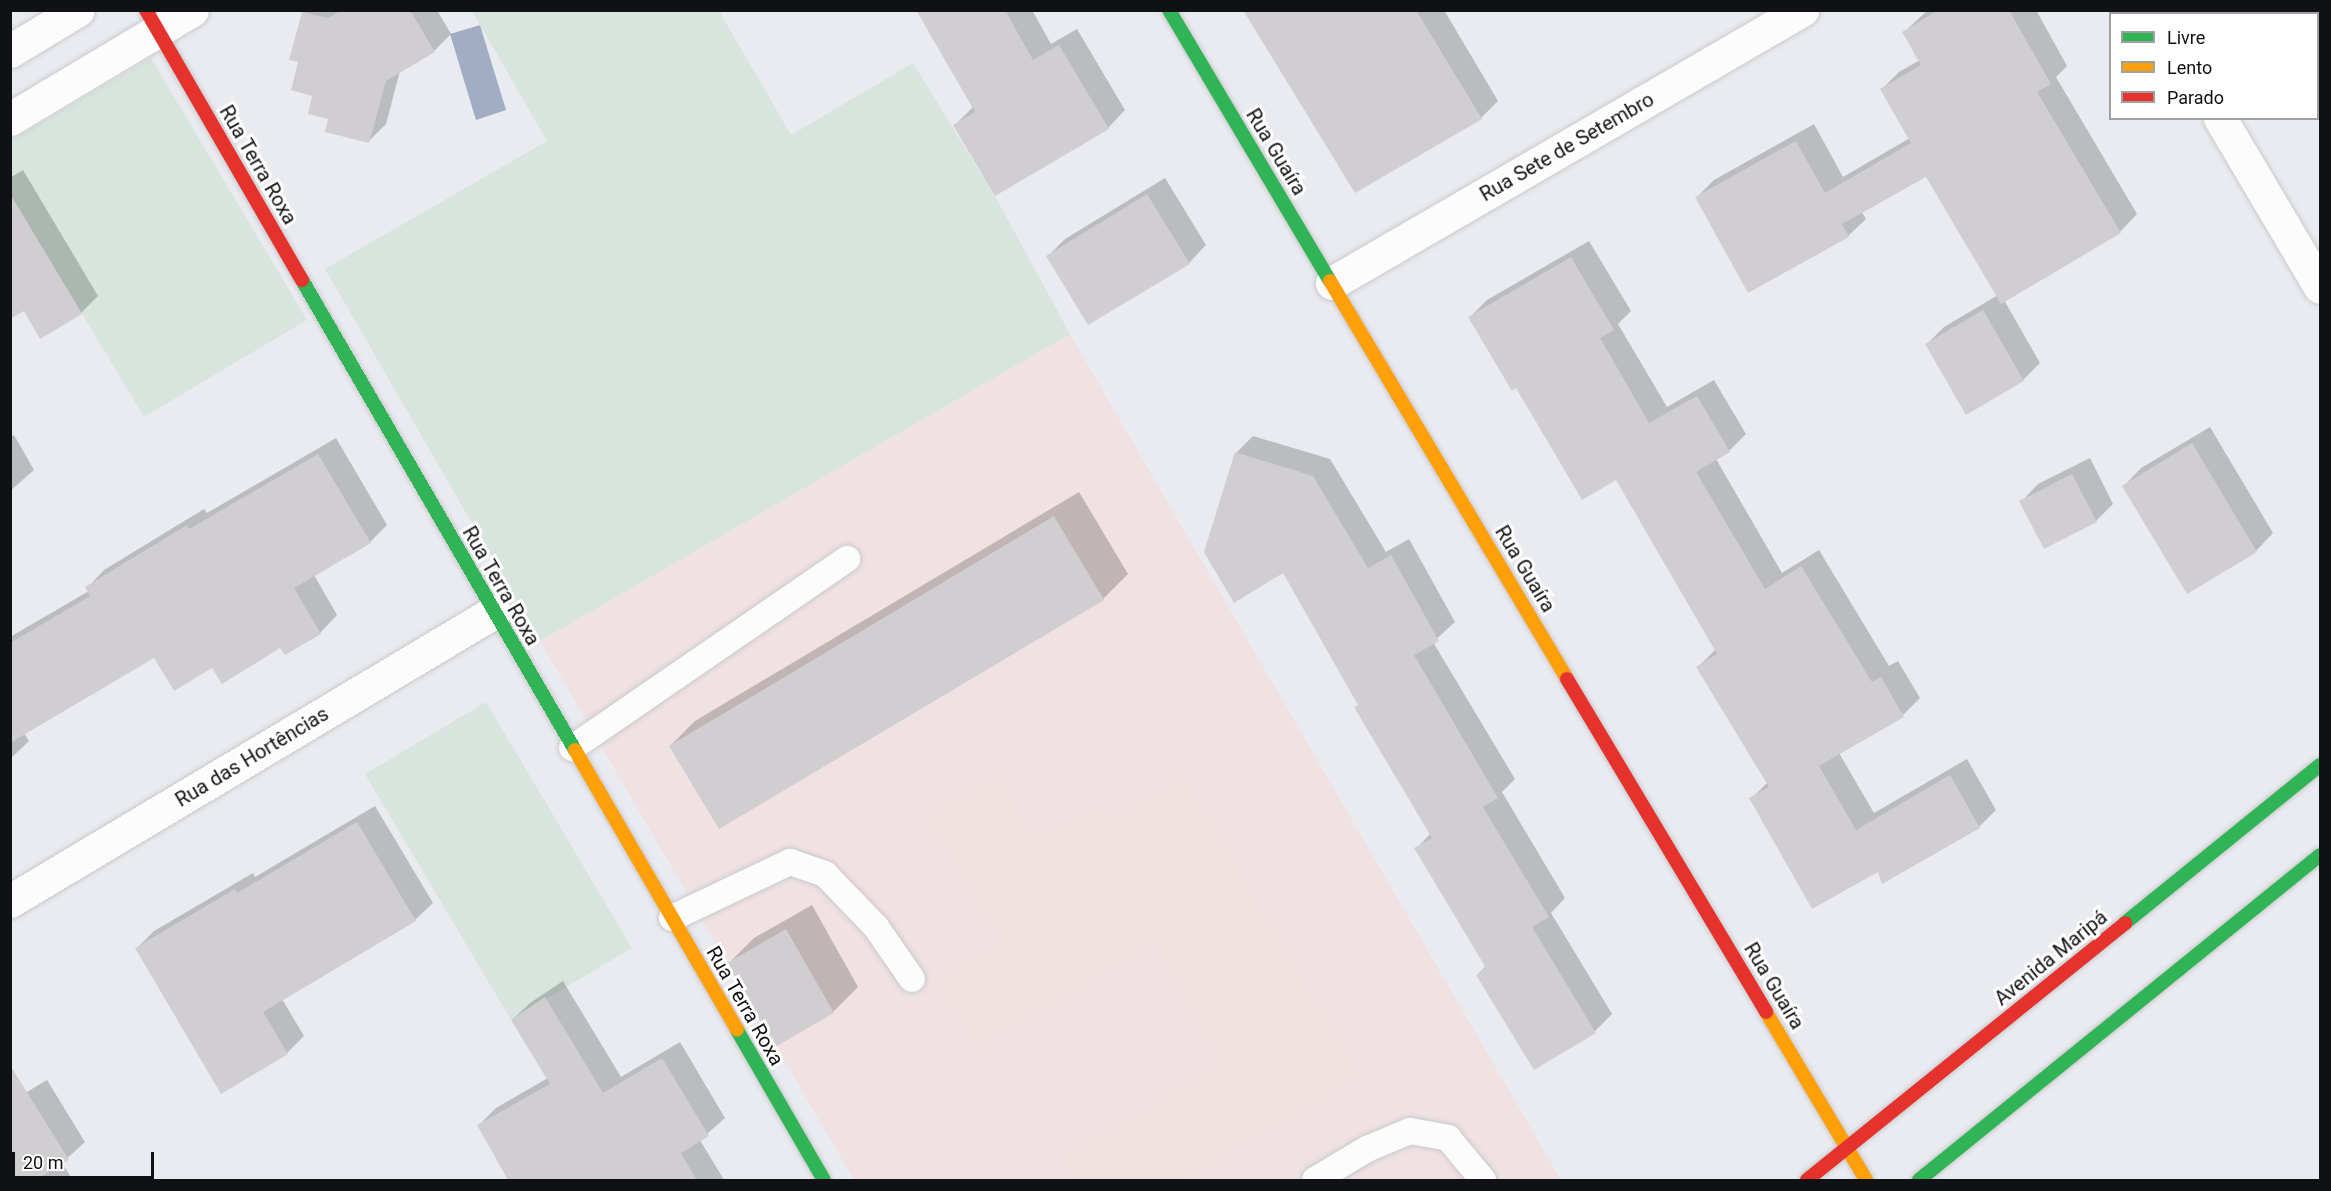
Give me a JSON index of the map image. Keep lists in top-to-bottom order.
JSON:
{
  "streets": {
    "street": [
      "Rua Sete de Setembro",
      "Rua Guaíra",
      "Rua Terra Roxa",
      "Rua das Hortências",
      "Avenida Maripá"
    ]
  },
  "crossings": [
    ["Rua Sete de Setembro", "Rua Guaíra"],
    ["Rua Guaíra", "Avenida Maripá"],
    ["Rua Terra Roxa", "Rua das Hortências"]
  ],
  "legend": ["Livre", "Lento", "Parado"],
  "scale_bar": "20 m"
}
